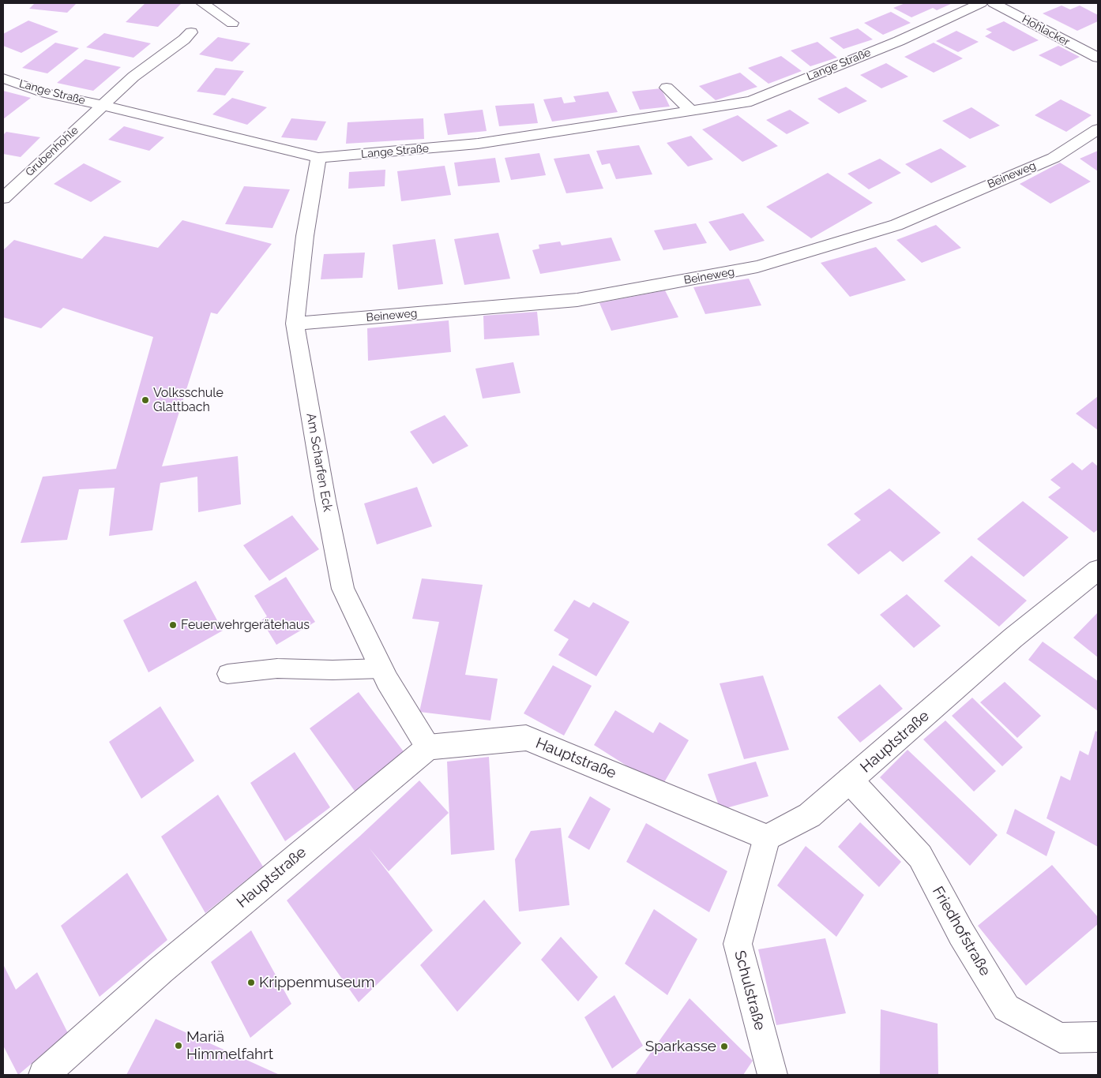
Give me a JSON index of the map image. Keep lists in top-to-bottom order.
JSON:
{
  "streets": {
    "street": [
      "Hohlacker",
      "Lange Straße",
      "Grubenhohle",
      "Beineweg",
      "Am Scharfen Eck",
      "Hauptstraße",
      "Friedhofstraße",
      "Schulstraße"
    ]
  },
  "crossings": [
    ["Lange Straße", "Grubenhohle"],
    ["Lange Straße", "Am Scharfen Eck"],
    ["Beineweg", "Am Scharfen Eck"],
    ["Am Scharfen Eck", "Hauptstraße"],
    ["Hauptstraße", "Friedhofstraße"],
    ["Hauptstraße", "Schulstraße"]
  ],
  "places": [
    "Volksschule Glattbach",
    "Feuerwehrgerätehaus",
    "Krippenmuseum",
    "Mariä Himmelfahrt",
    "Sparkasse"
  ]
}
